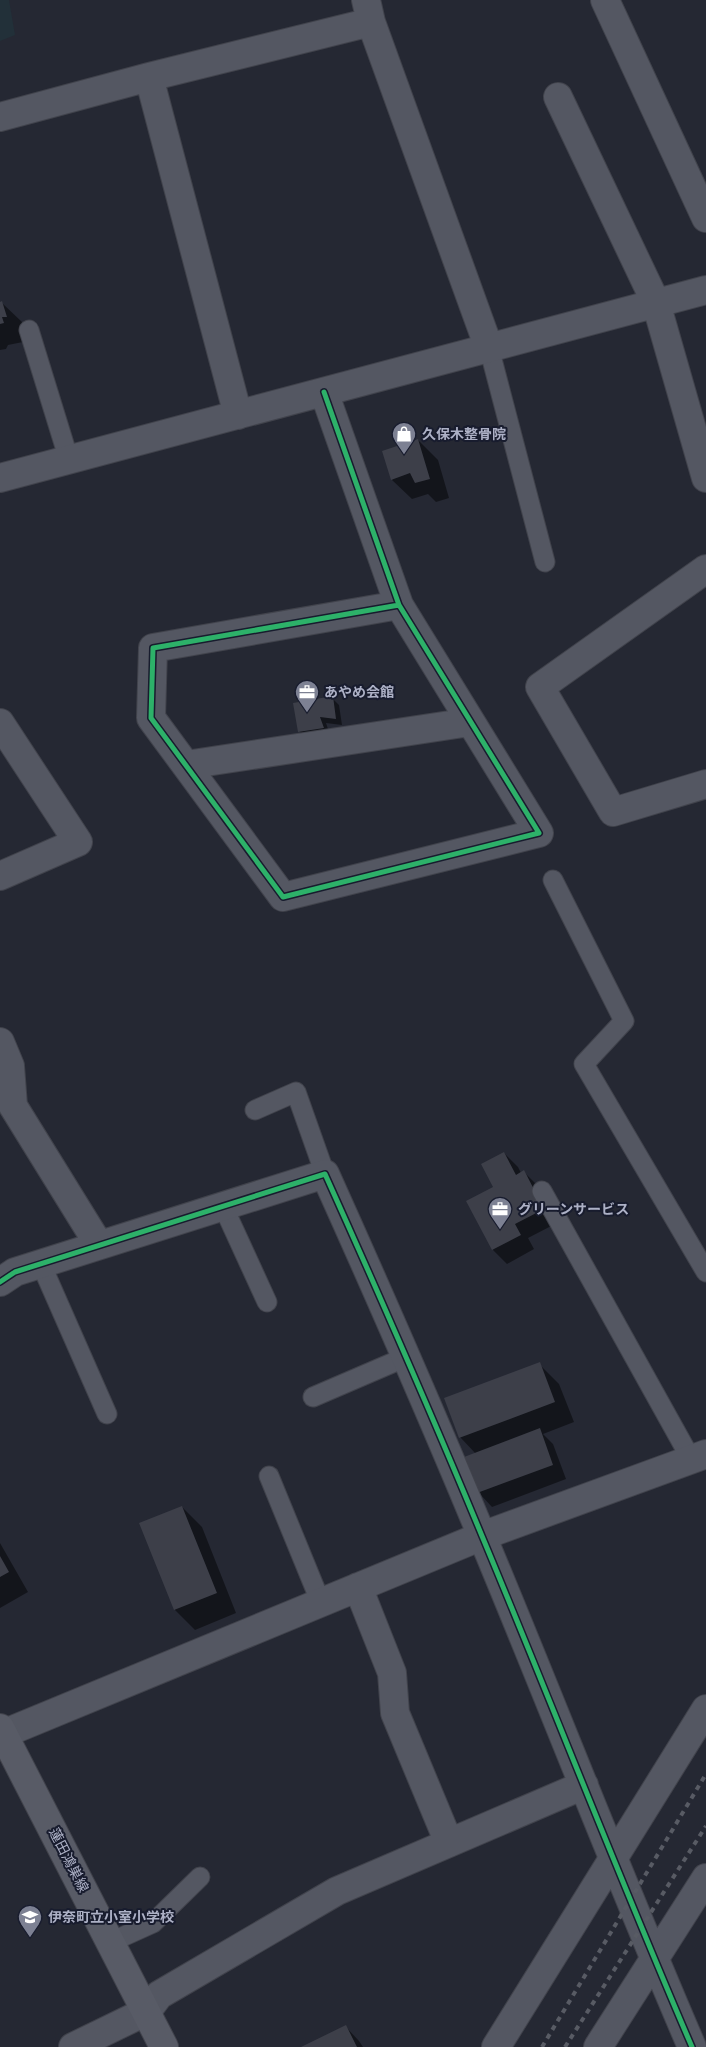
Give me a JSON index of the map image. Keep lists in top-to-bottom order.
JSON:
{
  "streets": {
    "main road": ["蓮田鴻巣線"]
  },
  "places": {
    "shop": ["久保木整骨院"],
    "office": ["あやめ会館", "グリーンサービス"],
    "school or university": ["伊奈町立小室小学校"]
  }
}
